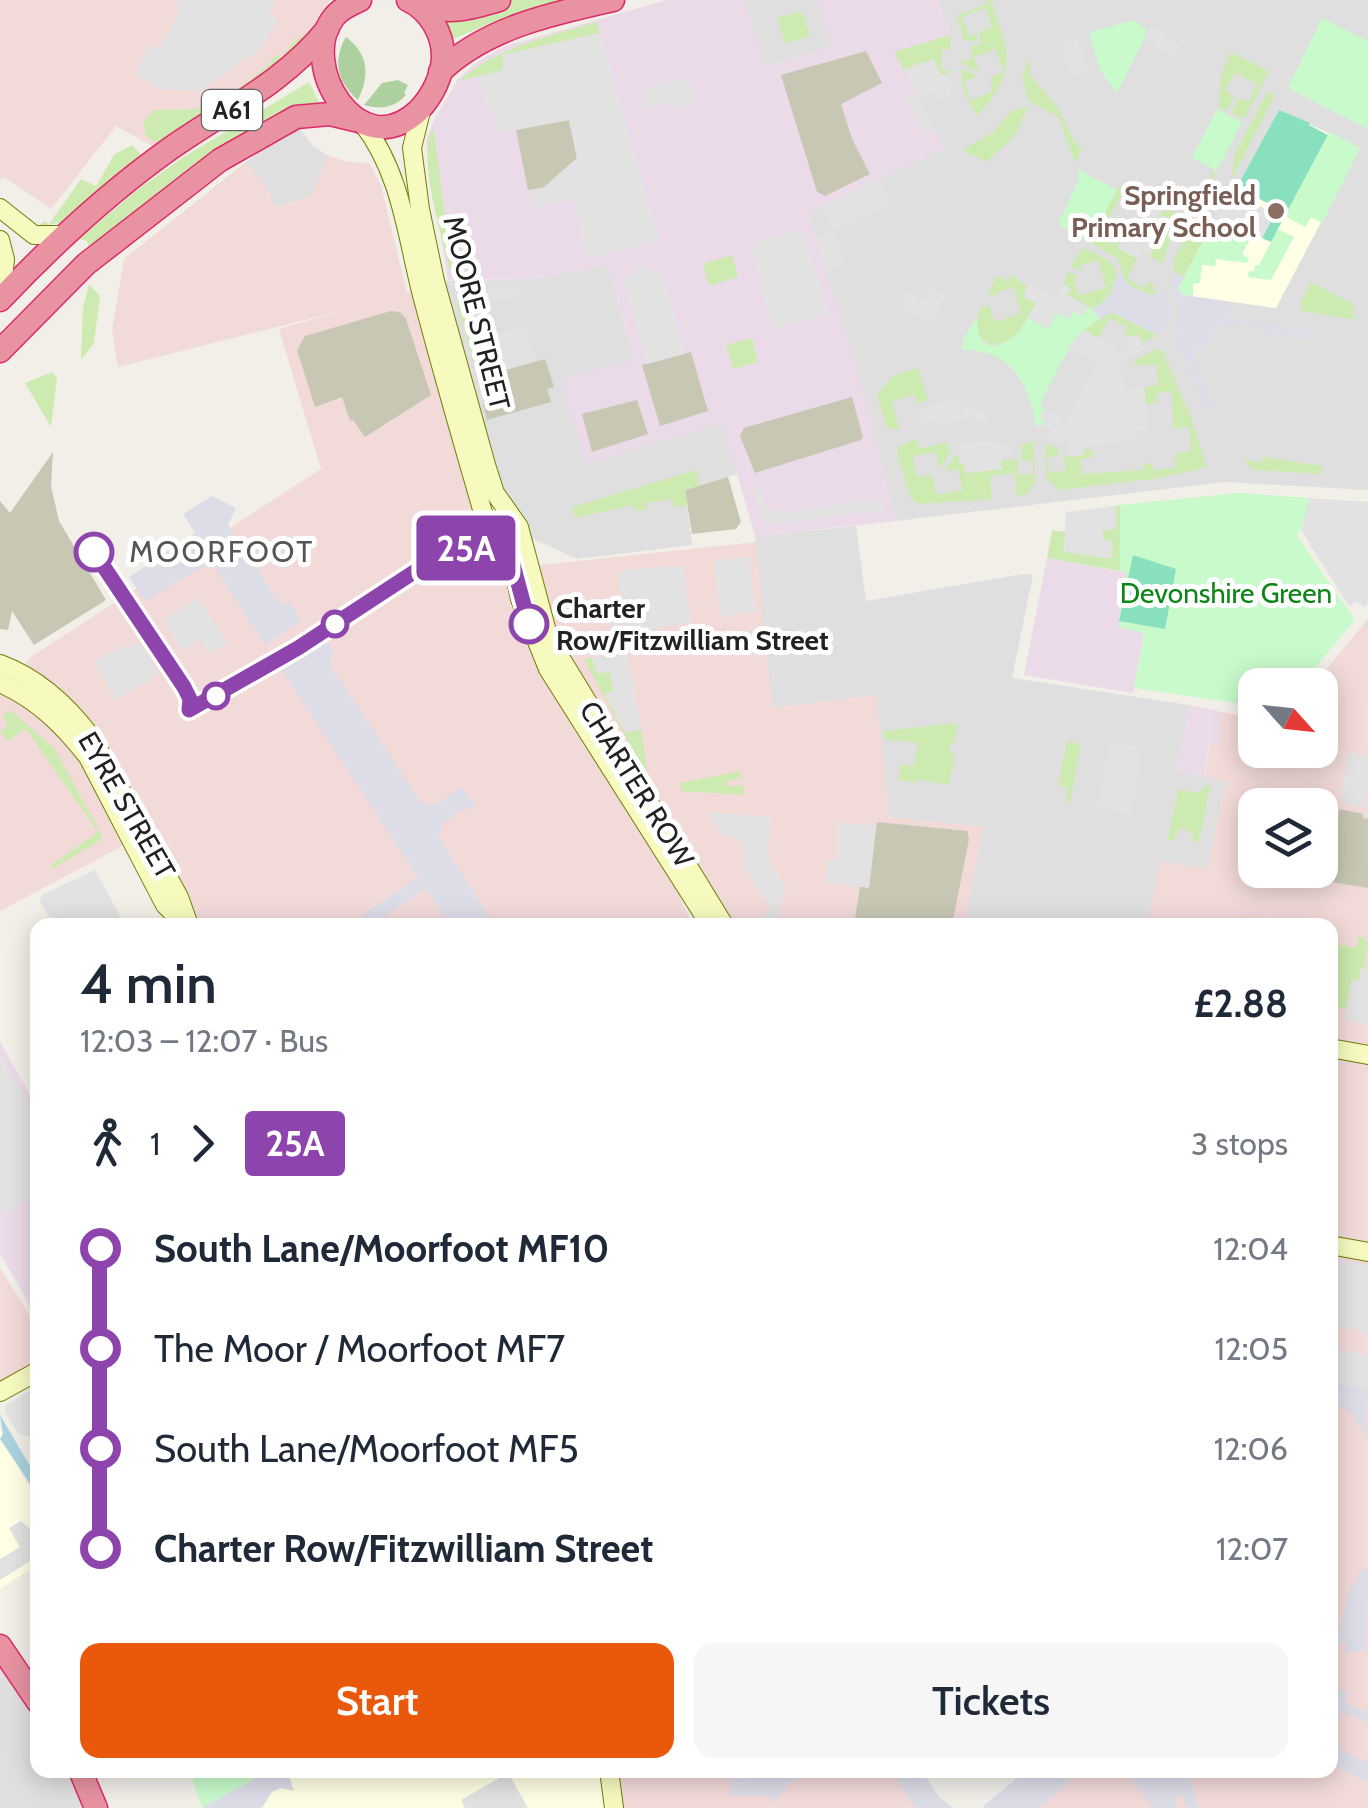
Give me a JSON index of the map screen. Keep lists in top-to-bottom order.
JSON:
{
  "streets": {
    "highway": ["A61", "MOORE STREET"],
    "street": ["CHARTER ROW", "EYRE STREET"]
  },
  "crossings": [
    ["A61", "MOORE STREET"],
    ["MOORE STREET", "CHARTER ROW"]
  ],
  "districts": ["MOORFOOT"],
  "parks": ["Devonshire Green"],
  "places": ["Springfield Primary School", "Charter Row/Fitzwilliam Street"],
  "lines": ["bus line 25A"],
  "north": "bottom right",
  "page": {
    "on_map": "25A",
    "heading": ["4 min", "12:03 – 12:07 · Bus", "£2.88"],
    "legs": ["1", "25A", "3 stops"],
    "list": [
      {
        "name": "South Lane/Moorfoot MF10",
        "value": "12:04"
      },
      {
        "name": "The Moor / Moorfoot MF7",
        "value": "12:05"
      },
      {
        "name": "South Lane/Moorfoot MF5",
        "value": "12:06"
      },
      {
        "name": "Charter Row/Fitzwilliam Street",
        "value": "12:07"
      }
    ],
    "buttons": ["Start", "Tickets"]
  }
}
